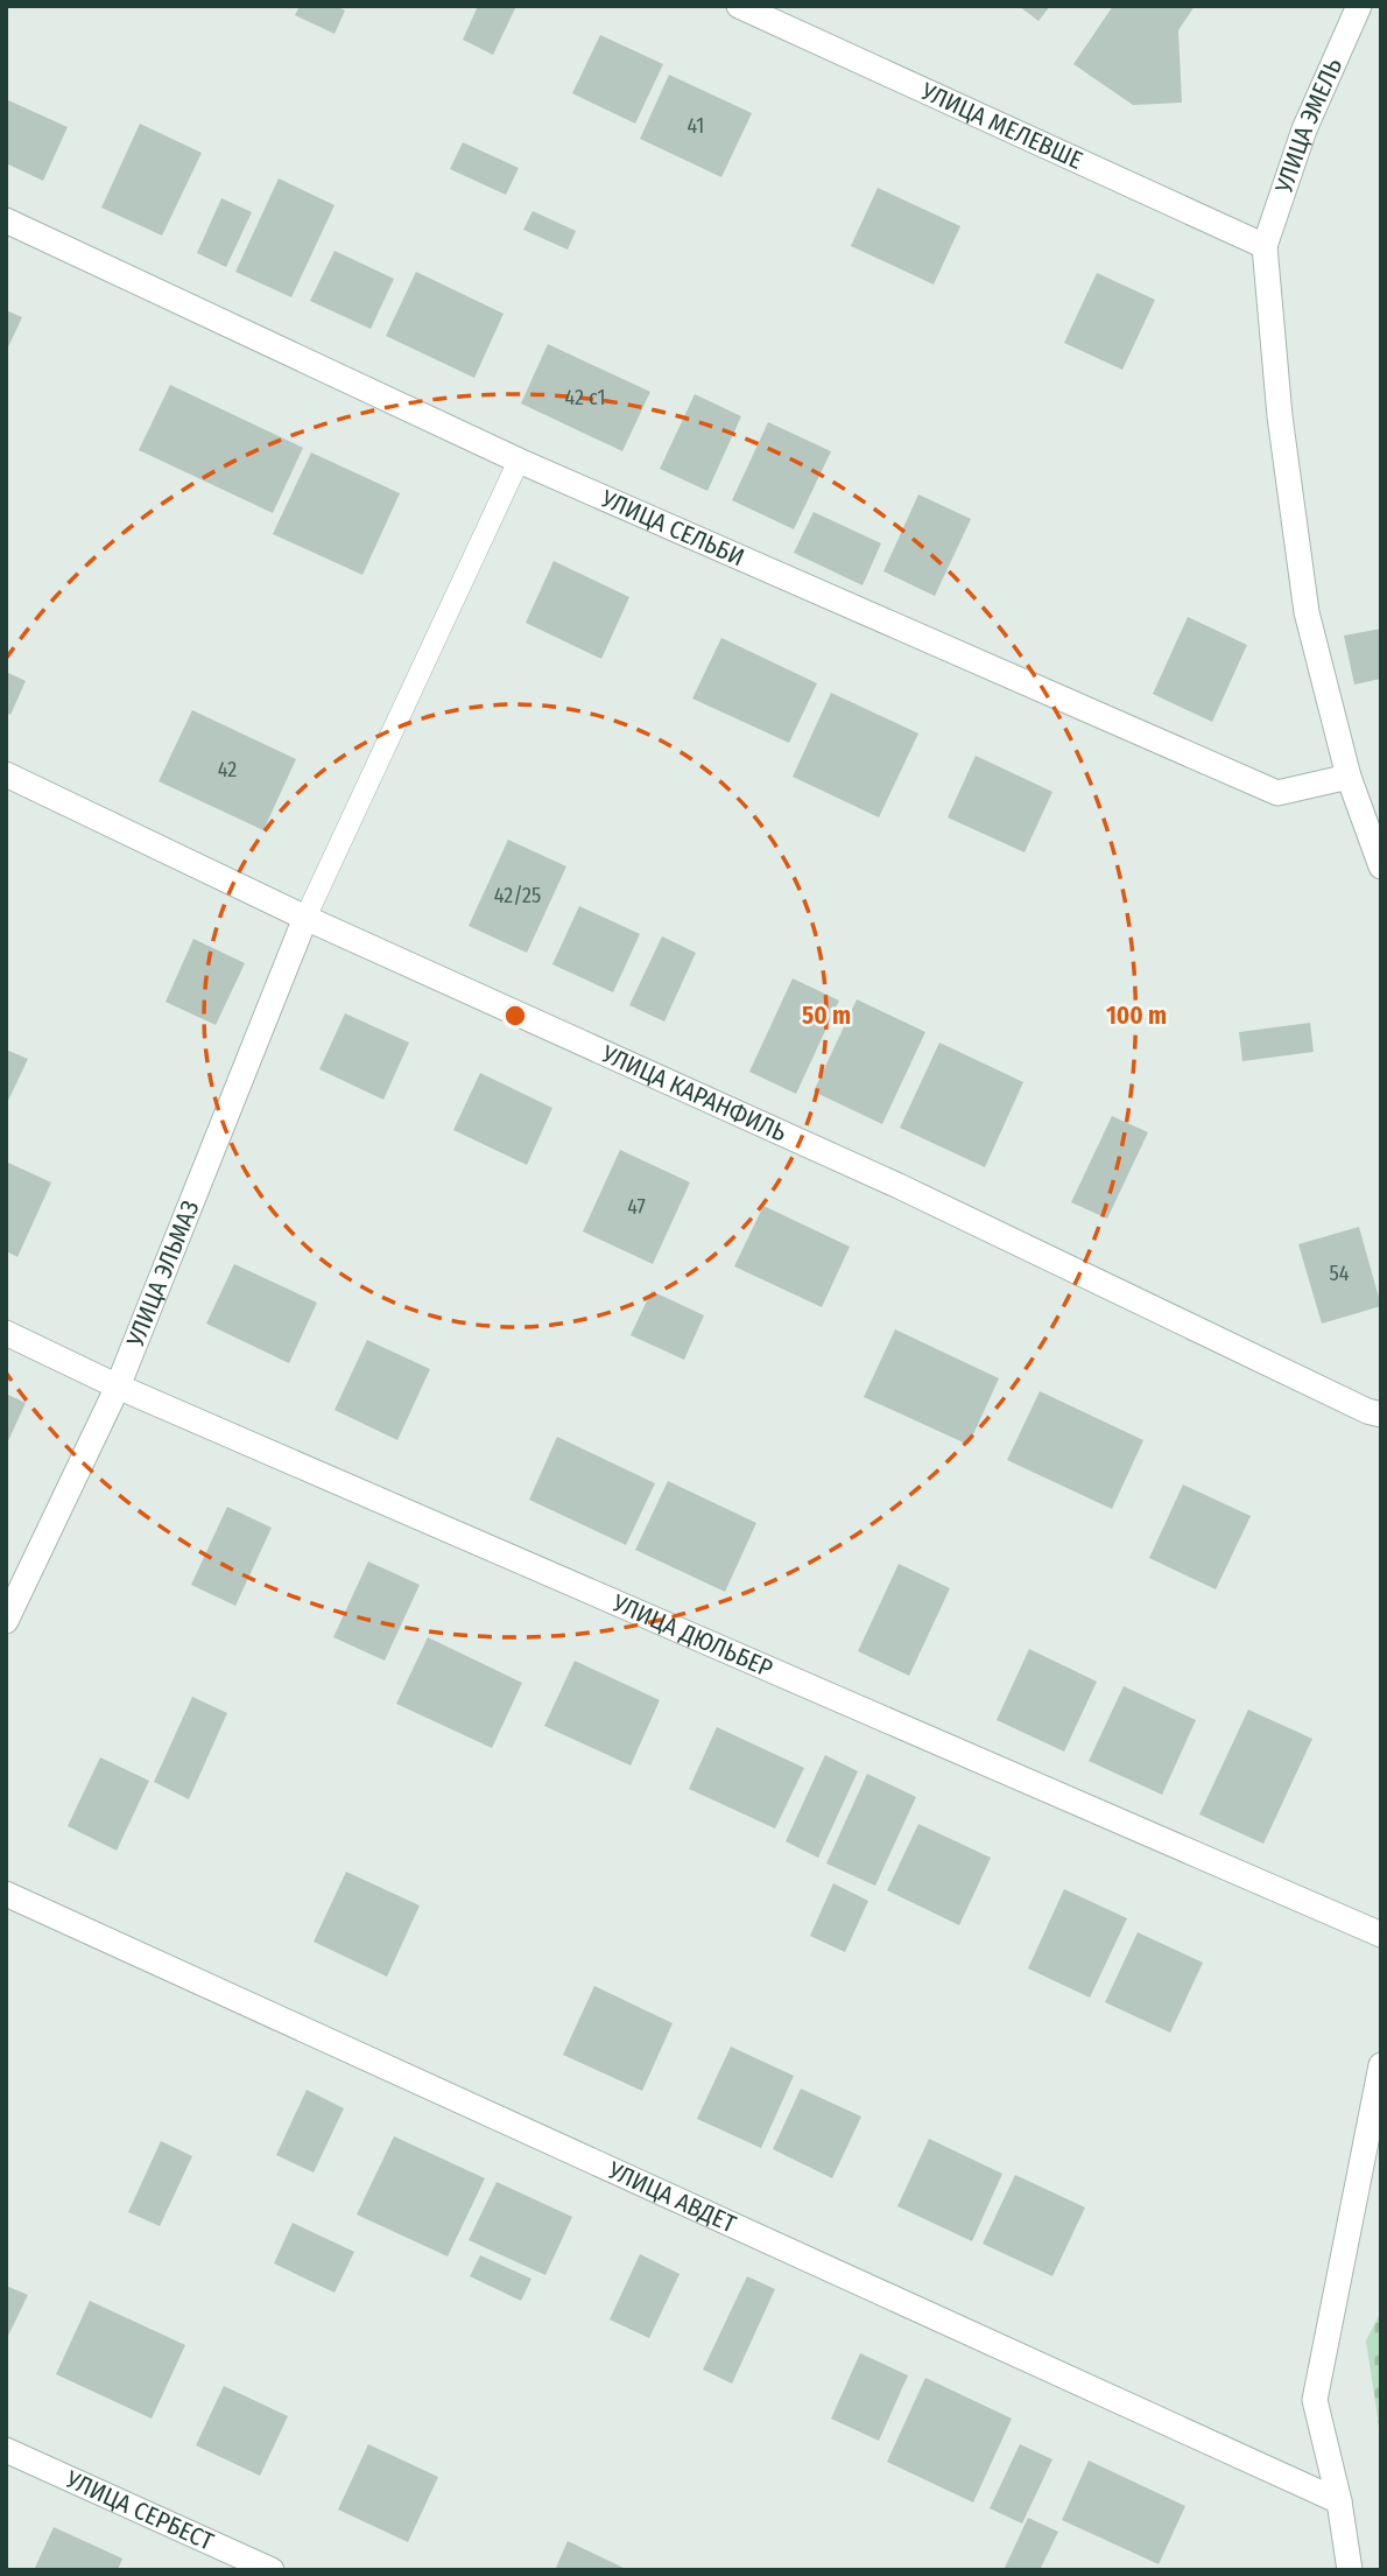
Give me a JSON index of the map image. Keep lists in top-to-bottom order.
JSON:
{
  "streets": {
    "street": [
      "УЛИЦА ЭМЕЛЬ",
      "УЛИЦА МЕЛЕВШЕ",
      "УЛИЦА СЕЛЬБИ",
      "УЛИЦА КАРАНФИЛЬ",
      "УЛИЦА ЭЛЬМАЗ",
      "УЛИЦА ДЮЛЬБЕР",
      "УЛИЦА АВДЕТ",
      "УЛИЦА СЕРБЕСТ"
    ]
  },
  "crossings": [
    ["УЛИЦА ЭМЕЛЬ", "УЛИЦА МЕЛЕВШЕ"],
    ["УЛИЦА КАРАНФИЛЬ", "УЛИЦА ЭЛЬМАЗ"],
    ["УЛИЦА ЭЛЬМАЗ", "УЛИЦА ДЮЛЬБЕР"]
  ],
  "house_numbers": [
    "41",
    "42 с1",
    "42",
    "42/25",
    "47",
    "54"
  ],
  "rings": ["50 m", "100 m"]
}
